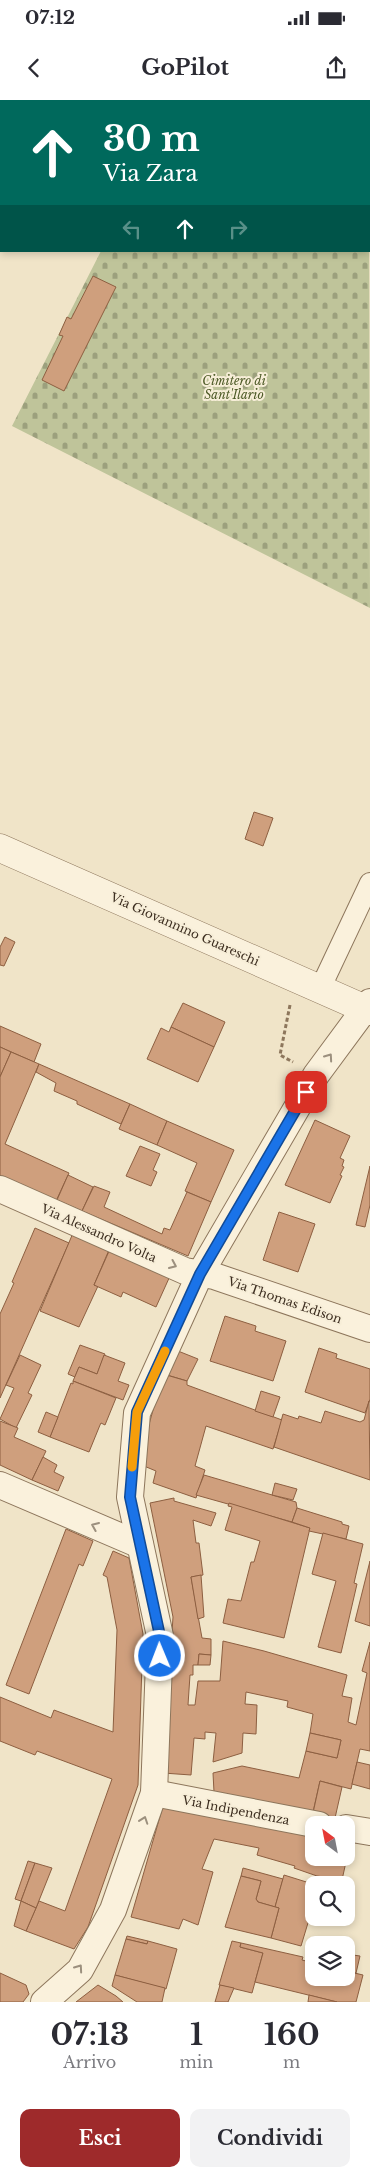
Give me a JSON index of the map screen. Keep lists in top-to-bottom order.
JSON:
{
  "streets": {
    "street": [
      "Via Giovannino Guareschi",
      "Via Alessandro Volta",
      "Via Thomas Edison",
      "Via Indipendenza"
    ]
  },
  "crossings": [
    ["Via Alessandro Volta", "Via Thomas Edison"]
  ],
  "one_way": ["Via Alessandro Volta"],
  "parks": ["Cimitero di Sant'Ilario"],
  "north": "top left",
  "page": {
    "status": "07:12",
    "header": "GoPilot",
    "turn": ["30 m", "Via Zara"],
    "eta": [
      "07:13",
      "Arrivo",
      "1",
      "min",
      "160",
      "m"
    ],
    "buttons": ["Esci", "Condividi"]
  }
}
